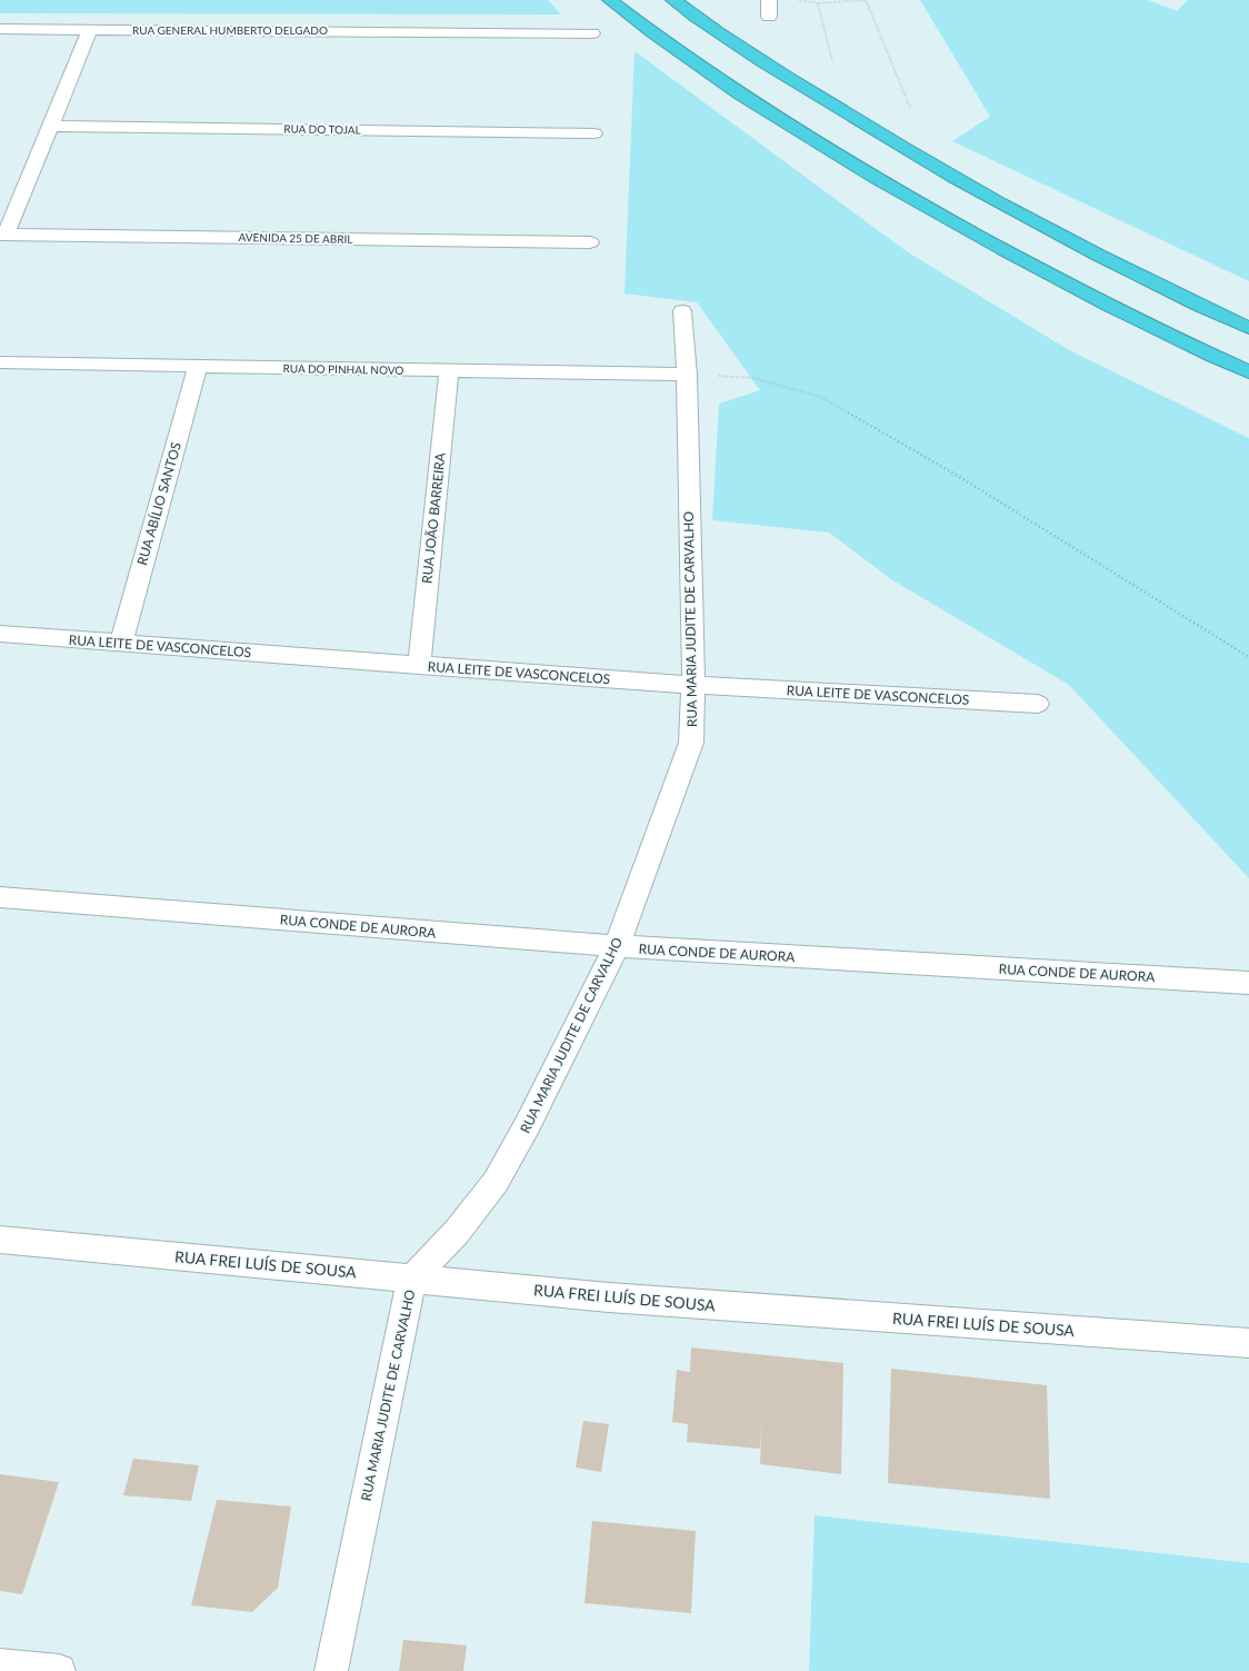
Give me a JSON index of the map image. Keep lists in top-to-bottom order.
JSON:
{
  "streets": {
    "street": [
      "RUA GENERAL HUMBERTO DELGADO",
      "RUA DO TOJAL",
      "AVENIDA 25 DE ABRIL",
      "RUA DO PINHAL NOVO",
      "RUA ABÍLIO SANTOS",
      "RUA JOÃO BARREIRA",
      "RUA MARIA JUDITE DE CARVALHO",
      "RUA LEITE DE VASCONCELOS",
      "RUA CONDE DE AURORA",
      "RUA FREI LUÍS DE SOUSA"
    ]
  },
  "crossings": [
    ["RUA DO PINHAL NOVO", "RUA ABÍLIO SANTOS"],
    ["RUA DO PINHAL NOVO", "RUA JOÃO BARREIRA"],
    ["RUA DO PINHAL NOVO", "RUA MARIA JUDITE DE CARVALHO"],
    ["RUA ABÍLIO SANTOS", "RUA LEITE DE VASCONCELOS"],
    ["RUA JOÃO BARREIRA", "RUA LEITE DE VASCONCELOS"],
    ["RUA MARIA JUDITE DE CARVALHO", "RUA LEITE DE VASCONCELOS"],
    ["RUA MARIA JUDITE DE CARVALHO", "RUA CONDE DE AURORA"],
    ["RUA MARIA JUDITE DE CARVALHO", "RUA FREI LUÍS DE SOUSA"]
  ]
}
